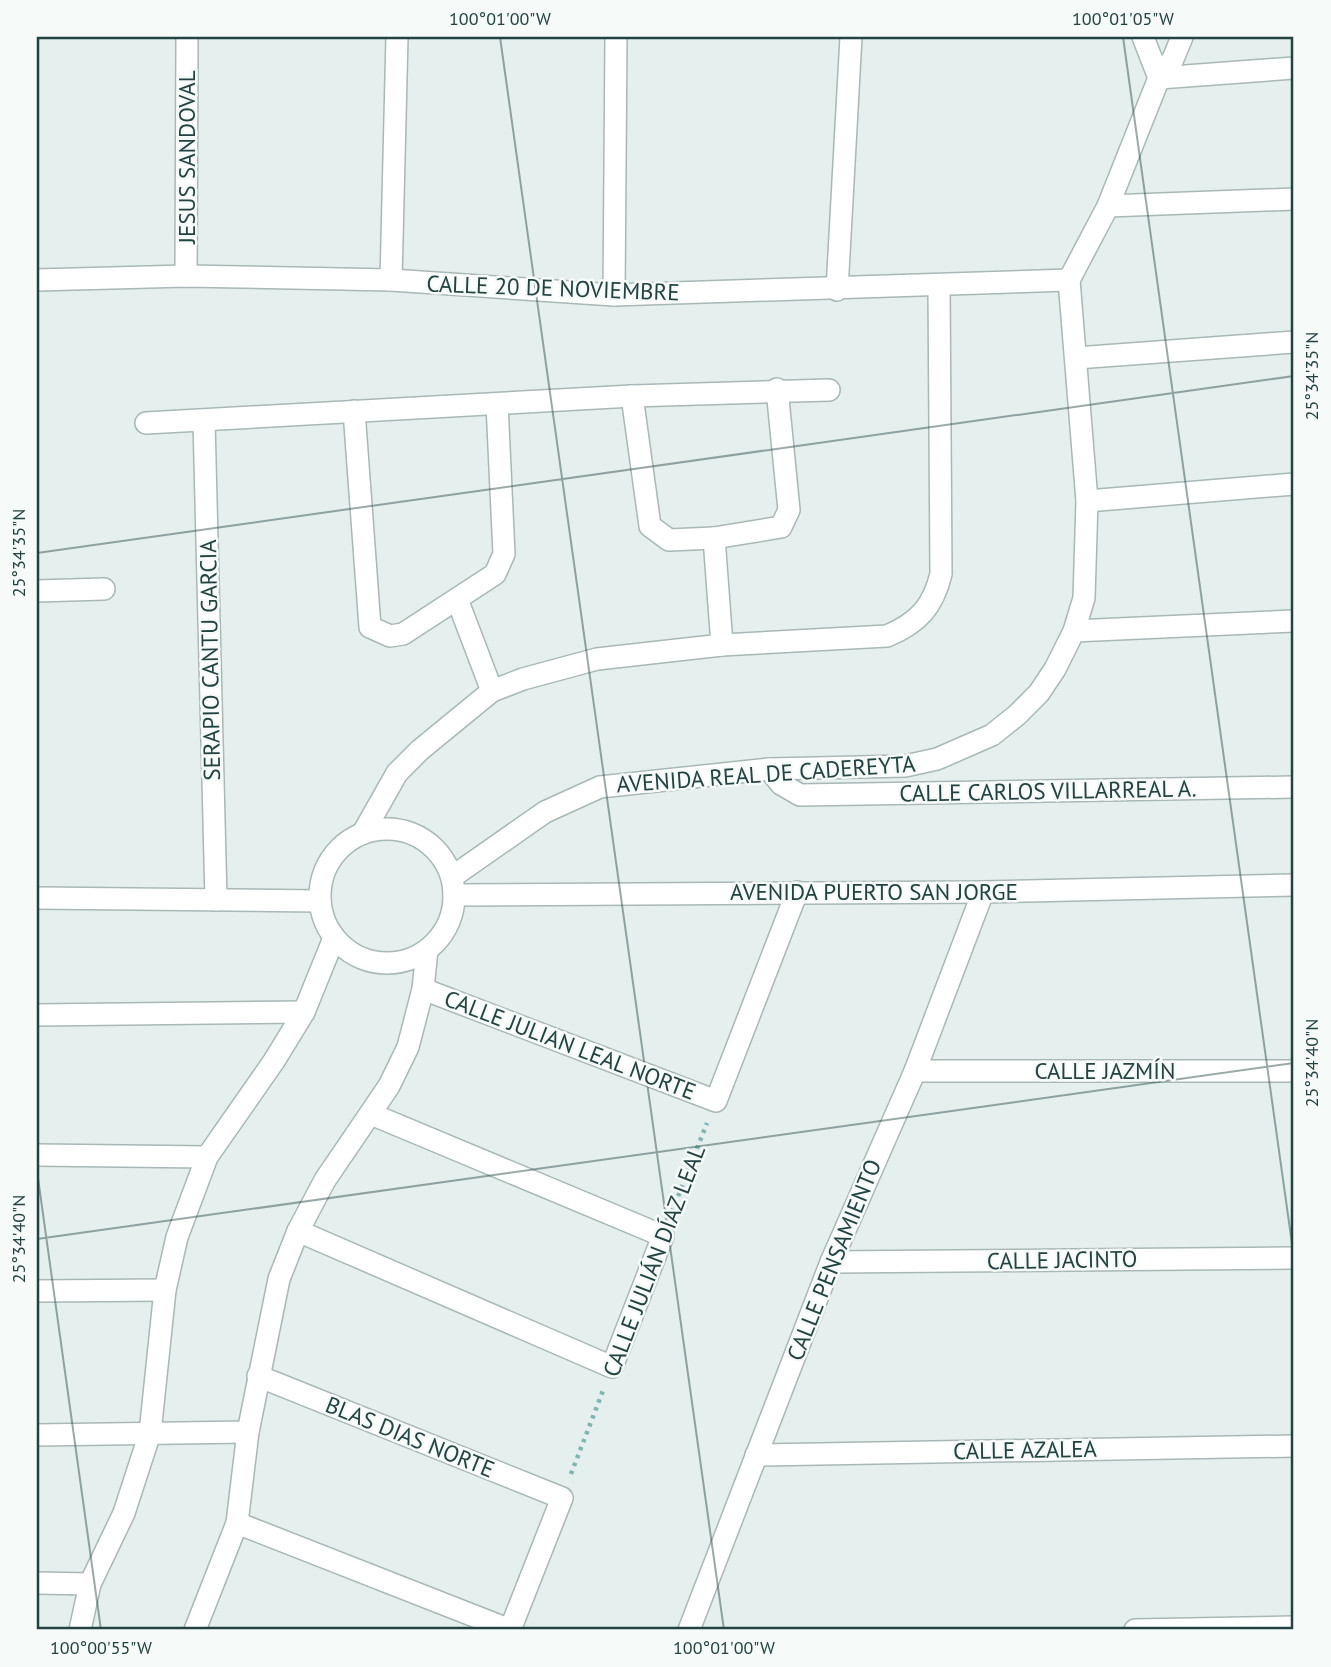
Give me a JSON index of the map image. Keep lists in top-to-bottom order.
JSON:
{
  "streets": {
    "street": [
      "JESUS SANDOVAL",
      "CALLE 20 DE NOVIEMBRE",
      "SERAPIO CANTU GARCIA",
      "AVENIDA REAL DE CADEREYTA",
      "CALLE CARLOS VILLARREAL A.",
      "AVENIDA PUERTO SAN JORGE",
      "CALLE JULIAN LEAL NORTE",
      "CALLE JAZMÍN",
      "CALLE PENSAMIENTO",
      "CALLE JACINTO",
      "CALLE JULIÁN DÍAZ LEAL",
      "BLAS DIAS NORTE",
      "CALLE AZALEA"
    ]
  },
  "crossings": [
    ["JESUS SANDOVAL", "CALLE 20 DE NOVIEMBRE"],
    ["CALLE 20 DE NOVIEMBRE", "AVENIDA REAL DE CADEREYTA"],
    ["AVENIDA REAL DE CADEREYTA", "CALLE CARLOS VILLARREAL A."],
    ["AVENIDA REAL DE CADEREYTA", "AVENIDA PUERTO SAN JORGE"],
    ["AVENIDA PUERTO SAN JORGE", "CALLE PENSAMIENTO"],
    ["CALLE JULIAN LEAL NORTE", "CALLE JULIÁN DÍAZ LEAL"],
    ["CALLE JAZMÍN", "CALLE PENSAMIENTO"],
    ["CALLE PENSAMIENTO", "CALLE JACINTO"],
    ["CALLE PENSAMIENTO", "CALLE AZALEA"],
    ["CALLE JULIÁN DÍAZ LEAL", "BLAS DIAS NORTE"]
  ],
  "coordinates": [
    "100°01'00\"W",
    "100°01'05\"W",
    "25°34'35\"N",
    "25°34'40\"N",
    "100°00'55\"W"
  ]
}
